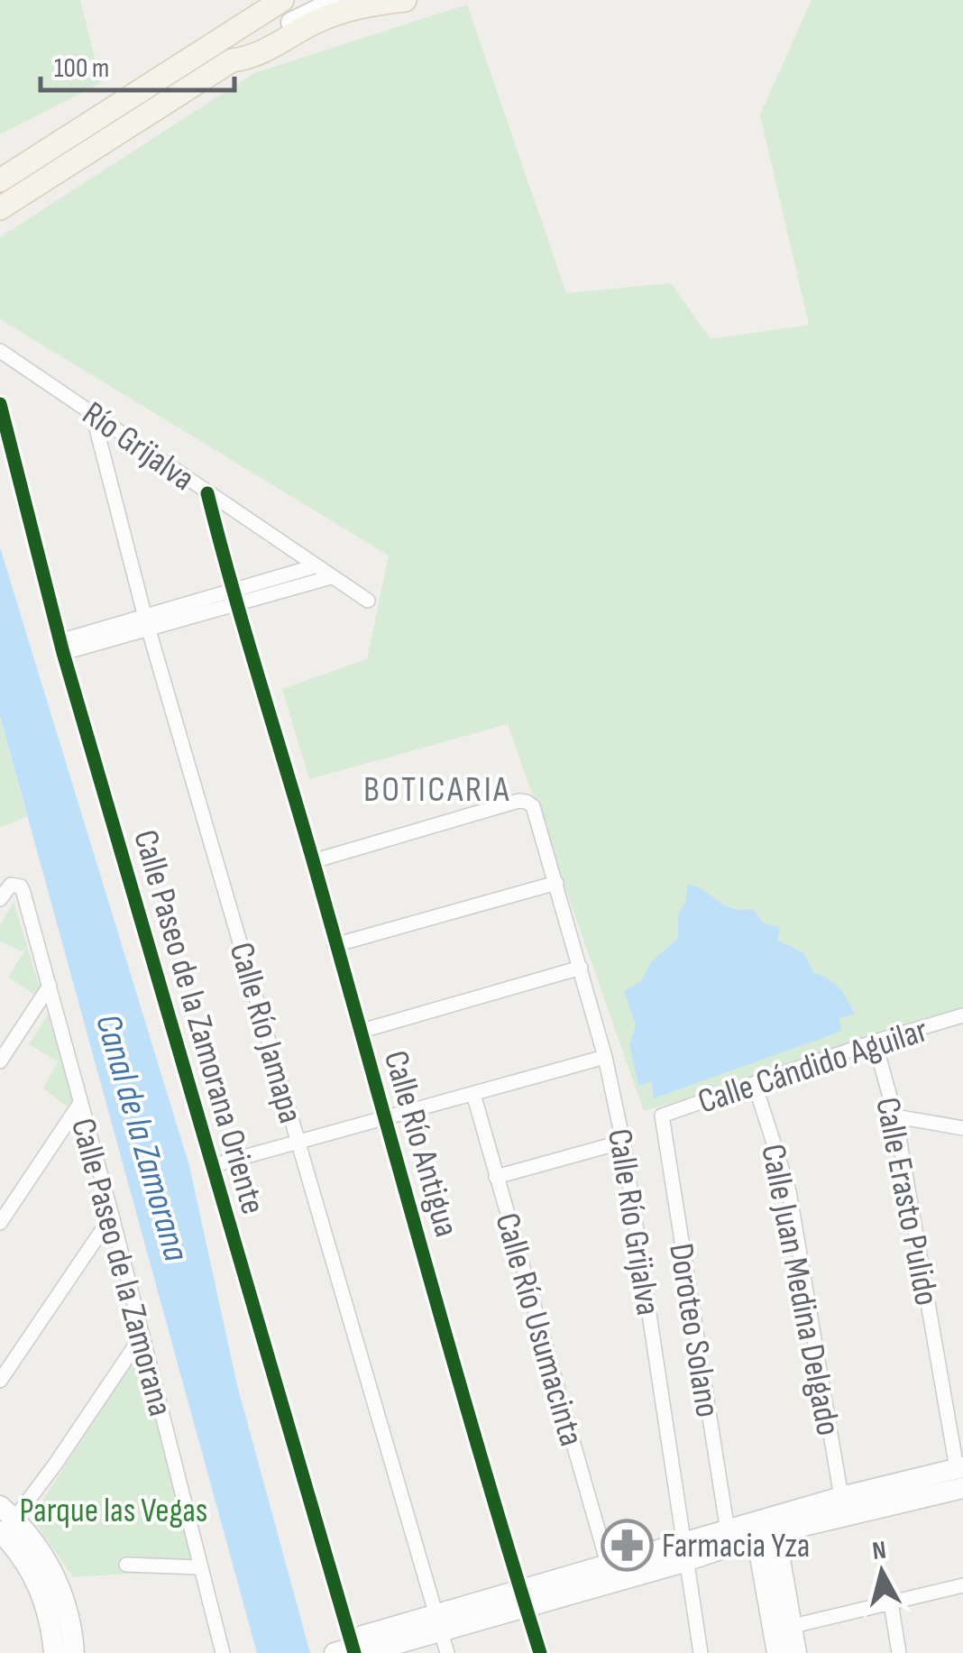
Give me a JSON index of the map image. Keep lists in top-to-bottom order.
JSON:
{
  "streets": {
    "street": [
      "Río Grijalva",
      "Calle Paseo de la Zamorana Oriente",
      "Calle Río Jamapa",
      "Calle Cándido Aguilar",
      "Calle Río Antigua",
      "Calle Erasto Pulido",
      "Calle Río Grijalva",
      "Calle Paseo de la Zamorana",
      "Calle Juan Medina Delgado",
      "Calle Río Usumacinta",
      "Doroteo Solano"
    ]
  },
  "crossings": [
    ["Río Grijalva", "Calle Río Jamapa"],
    ["Río Grijalva", "Calle Río Antigua"],
    ["Calle Cándido Aguilar", "Calle Erasto Pulido"],
    ["Calle Cándido Aguilar", "Calle Juan Medina Delgado"],
    ["Calle Cándido Aguilar", "Doroteo Solano"],
    ["Calle Río Antigua", "Calle Río Grijalva"],
    ["Calle Río Grijalva", "Doroteo Solano"]
  ],
  "districts": ["BOTICARIA"],
  "water": ["Canal de la Zamorana"],
  "parks": ["Parque las Vegas"],
  "places": {
    "pharmacy": ["Farmacia Yza"]
  },
  "scale_bar": "100 m",
  "north": "top"
}
